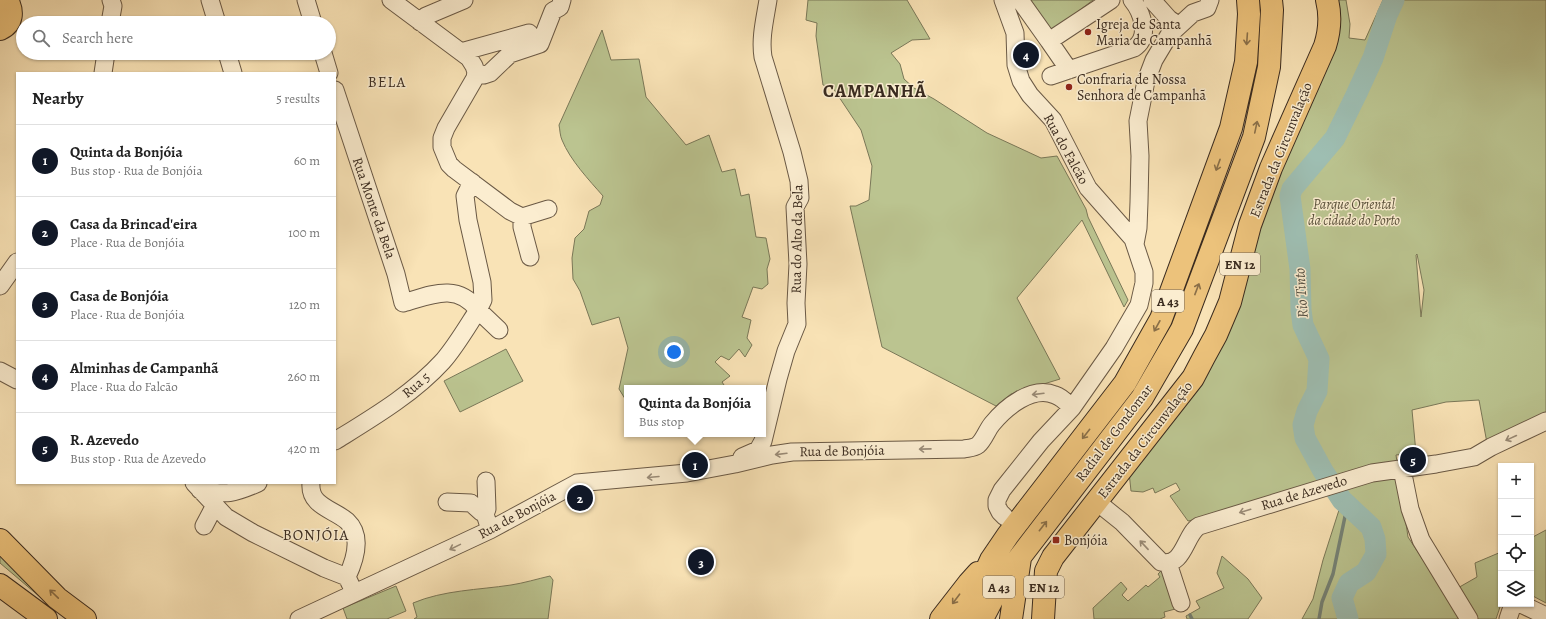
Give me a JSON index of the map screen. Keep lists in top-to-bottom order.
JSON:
{
  "streets": {
    "main road": [
      "Estrada da Circunvalação",
      "EN 12",
      "A 43",
      "Radial de Gondomar"
    ],
    "street": [
      "Rua do Falcão",
      "Rua Monte da Bela",
      "Rua do Alto da Bela",
      "Rua 5",
      "Rua de Bonjóia",
      "Rua de Azevedo"
    ]
  },
  "crossings": [
    ["Rua Monte da Bela", "Rua 5"],
    ["Rua do Alto da Bela", "Rua de Bonjóia"]
  ],
  "one_way": ["Rua de Bonjóia", "Rua de Azevedo"],
  "districts": ["BELA", "CAMPANHÃ", "BONJÓIA"],
  "water": ["Rio Tinto"],
  "parks": ["Parque Oriental da cidade do Porto"],
  "places": {
    "other": ["Igreja de Santa Maria de Campanhã", "Confraria de Nossa Senhora de Campanhã"],
    "transit": ["Bonjóia"]
  },
  "page": {
    "search": "Search here",
    "pins": [
      "4",
      "5",
      "1",
      "2",
      "3"
    ],
    "heading": ["Nearby", "5 results"],
    "list": [
      {
        "mark": "1",
        "name": "Quinta da Bonjóia",
        "note": "Bus stop · Rua de Bonjóia",
        "value": "60 m"
      },
      {
        "mark": "2",
        "name": "Casa da Brincad'eira",
        "note": "Place · Rua de Bonjóia",
        "value": "100 m"
      },
      {
        "mark": "3",
        "name": "Casa de Bonjóia",
        "note": "Place · Rua de Bonjóia",
        "value": "120 m"
      },
      {
        "mark": "4",
        "name": "Alminhas de Campanhã",
        "note": "Place · Rua do Falcão",
        "value": "260 m"
      },
      {
        "mark": "5",
        "name": "R. Azevedo",
        "note": "Bus stop · Rua de Azevedo",
        "value": "420 m"
      }
    ],
    "popup": ["Quinta da Bonjóia", "Bus stop"],
    "map_buttons": ["+", "−"]
  }
}
